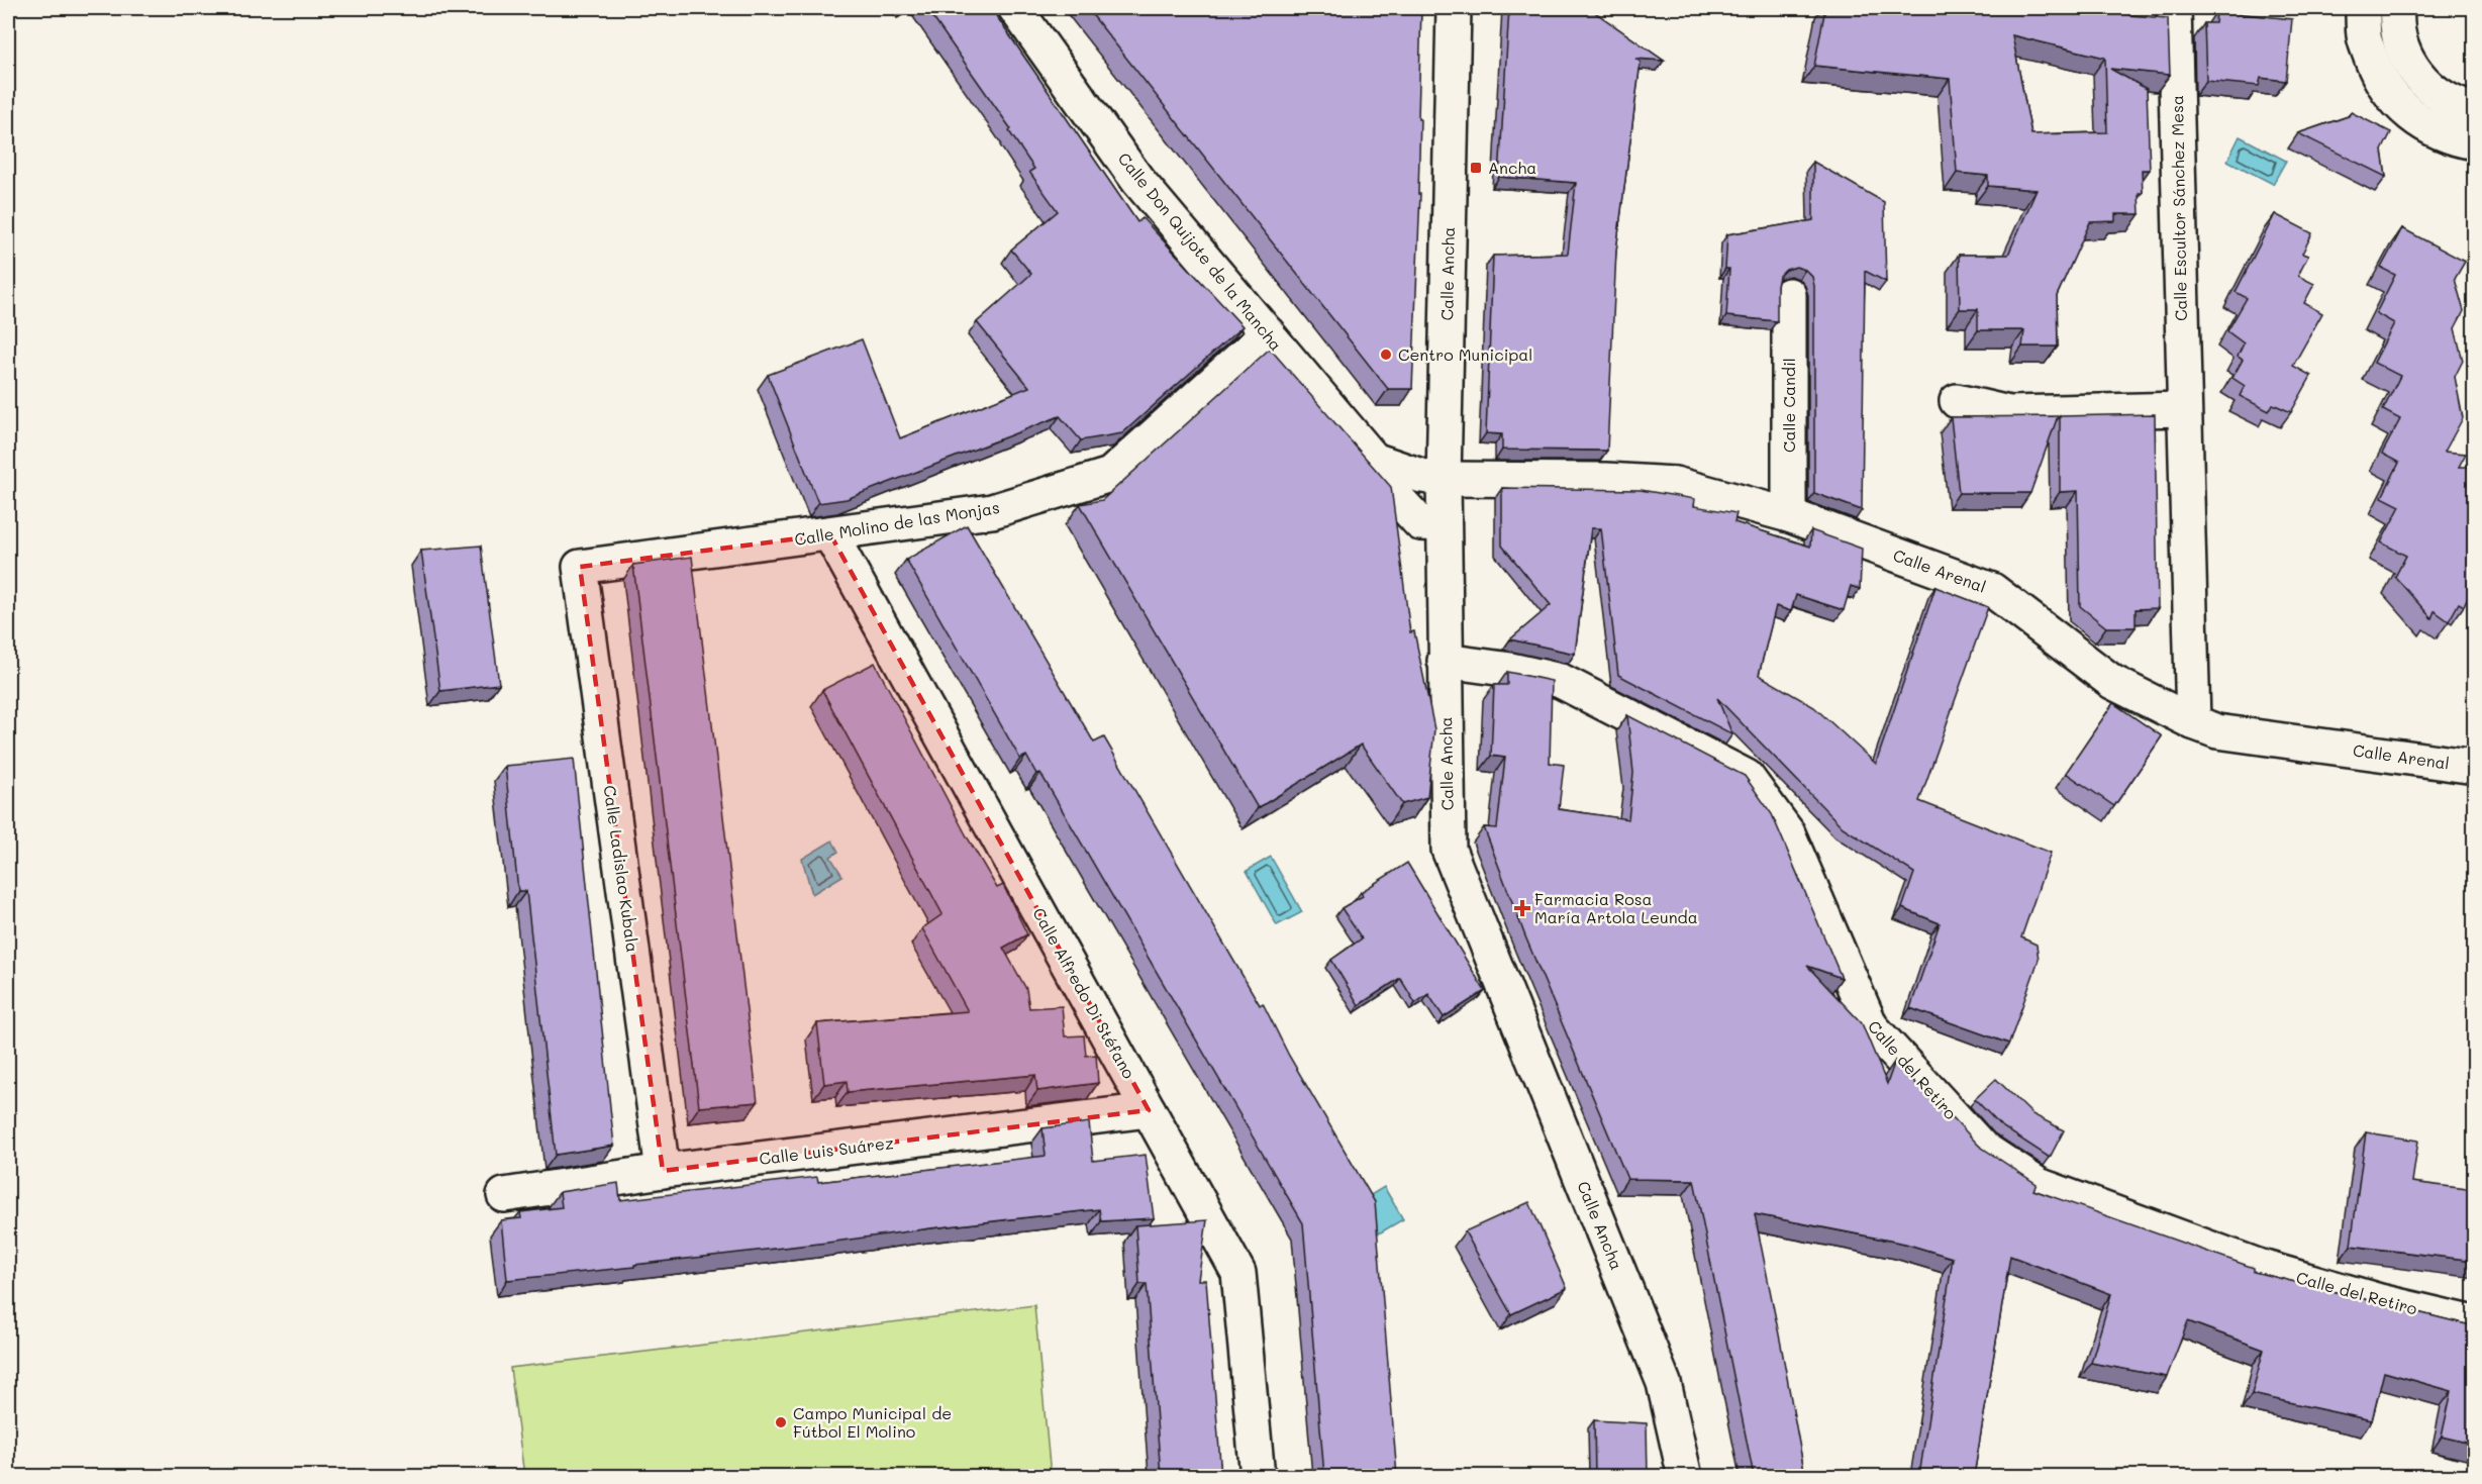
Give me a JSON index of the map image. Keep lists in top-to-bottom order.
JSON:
{
  "streets": {
    "street": [
      "Calle Escultor Sánchez Mesa",
      "Calle Don Quijote de la Mancha",
      "Calle Ancha",
      "Calle Candil",
      "Calle Molino de las Monjas",
      "Calle Arenal",
      "Calle Ladislao Kubala",
      "Calle Alfredo Di Stéfano",
      "Calle del Retiro",
      "Calle Luis Suárez"
    ]
  },
  "crossings": [
    ["Calle Escultor Sánchez Mesa", "Calle Arenal"],
    ["Calle Don Quijote de la Mancha", "Calle Ancha"],
    ["Calle Don Quijote de la Mancha", "Calle Molino de las Monjas"],
    ["Calle Ancha", "Calle Arenal"],
    ["Calle Ancha", "Calle del Retiro"],
    ["Calle Candil", "Calle Arenal"],
    ["Calle Molino de las Monjas", "Calle Ladislao Kubala"],
    ["Calle Molino de las Monjas", "Calle Alfredo Di Stéfano"],
    ["Calle Ladislao Kubala", "Calle Luis Suárez"],
    ["Calle Alfredo Di Stéfano", "Calle Luis Suárez"]
  ],
  "places": {
    "transit": ["Ancha"],
    "other": ["Centro Municipal", "Campo Municipal de Fútbol El Molino"],
    "health": ["Farmacia Rosa María Artola Leunda"]
  }
}
